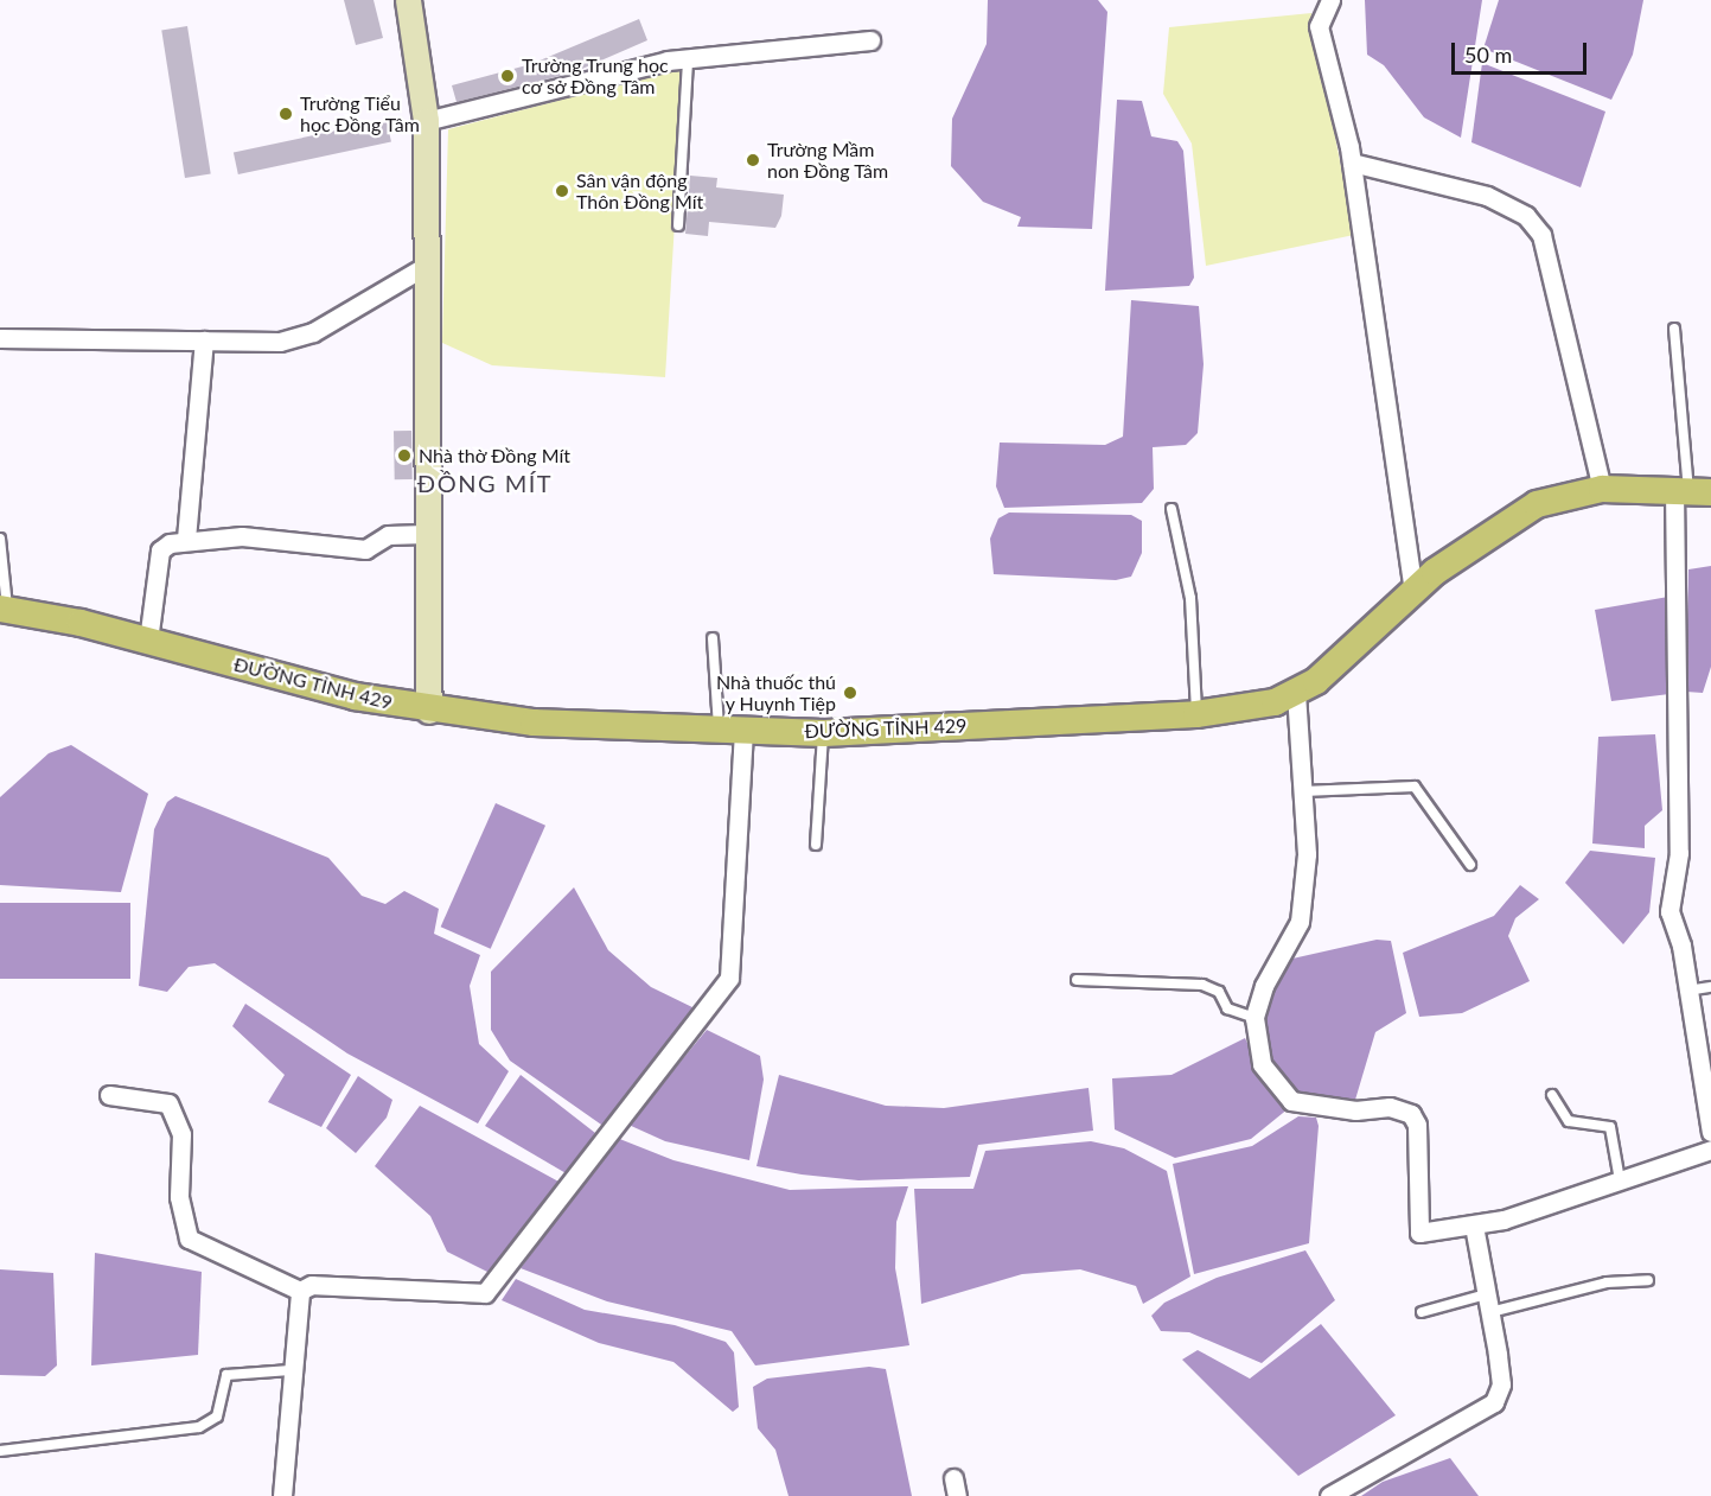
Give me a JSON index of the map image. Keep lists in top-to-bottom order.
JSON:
{
  "streets": {
    "main road": ["ĐƯỜNG TỈNH 429"]
  },
  "districts": ["ĐỒNG MÍT"],
  "places": [
    "Trường Trung học cơ sở Đồng Tâm",
    "Trường Tiểu học Đồng Tâm",
    "Trường Mầm non Đồng Tâm",
    "Sân vận động Thôn Đồng Mít",
    "Nhà thờ Đồng Mít",
    "Nhà thuốc thú y Huynh Tiệp"
  ],
  "scale_bar": "50 m"
}
